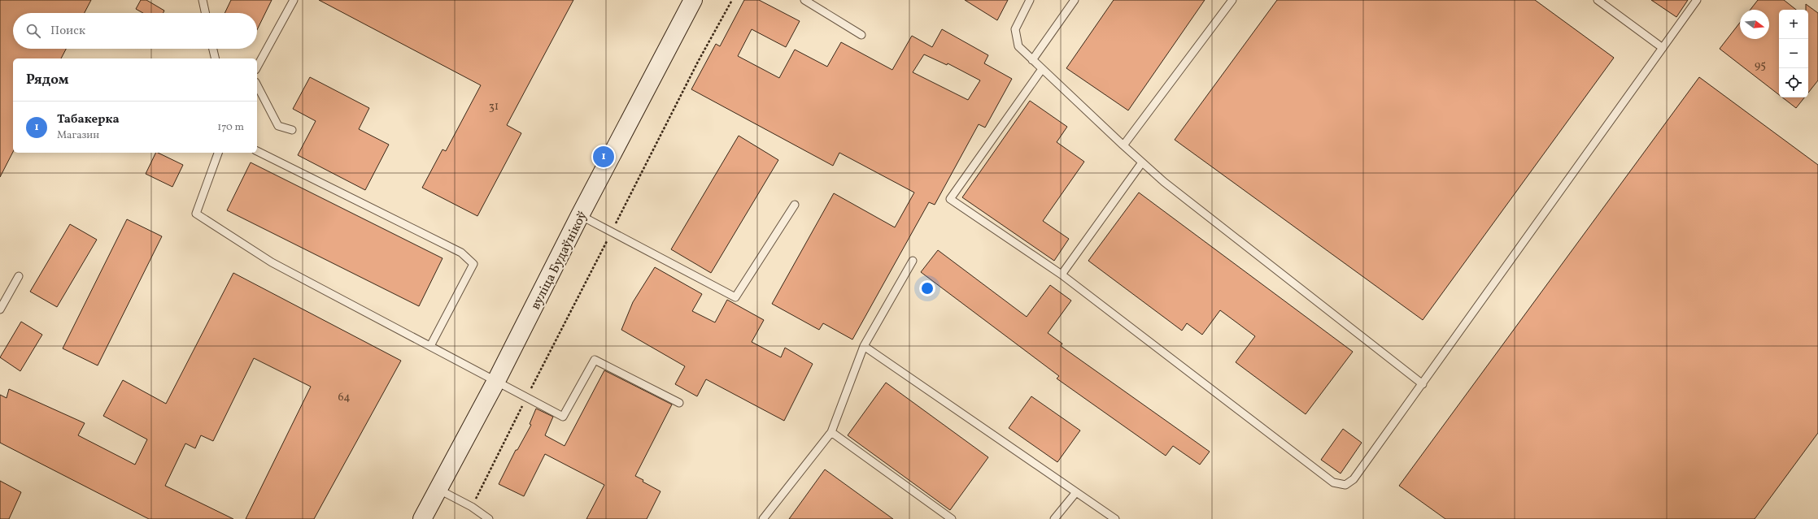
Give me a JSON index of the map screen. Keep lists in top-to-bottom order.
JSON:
{
  "streets": {
    "main road": ["вуліца Будаўнікоў"]
  },
  "house_numbers": ["95", "31", "64"],
  "north": "right",
  "page": {
    "map_buttons": ["+", "−"],
    "search": "Поиск",
    "heading": "Рядом",
    "list": [
      {
        "mark": "1",
        "name": "Табакерка",
        "note": "Магазин",
        "value": "170 m"
      }
    ],
    "pins": "1"
  }
}
